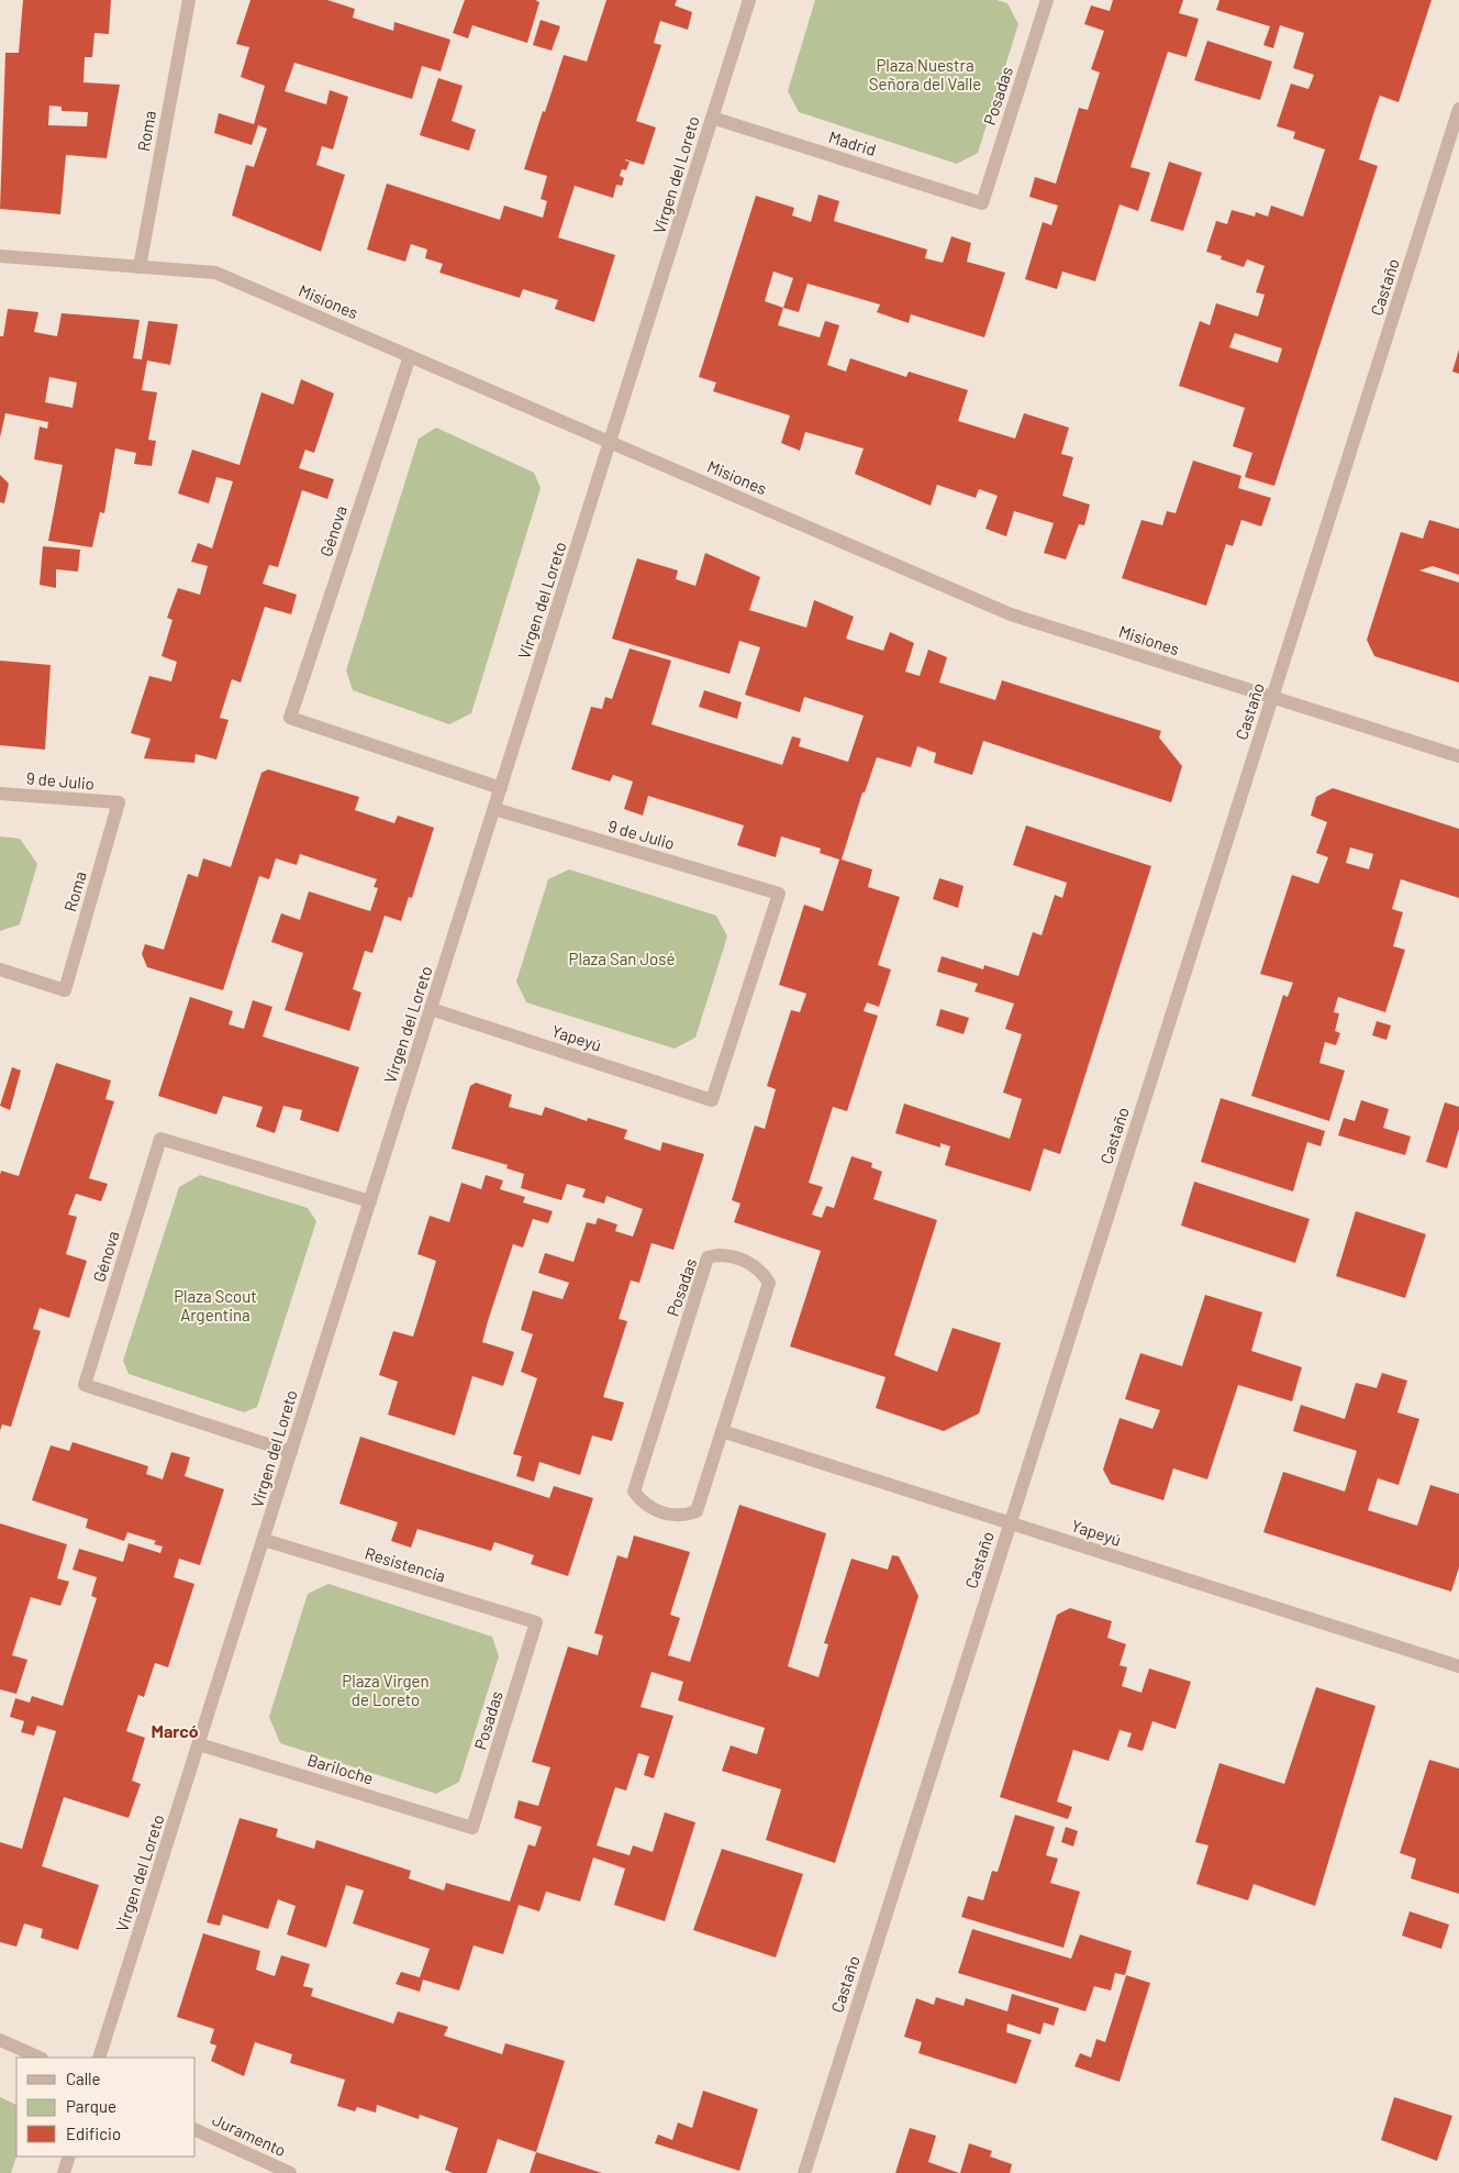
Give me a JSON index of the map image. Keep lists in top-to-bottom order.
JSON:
{
  "streets": {
    "street": [
      "Posadas",
      "Roma",
      "Madrid",
      "Virgen del Loreto",
      "Castaño",
      "Misiones",
      "Génova",
      "9 de Julio",
      "Yapeyú",
      "Resistencia",
      "Bariloche",
      "Juramento"
    ]
  },
  "crossings": [
    ["Posadas", "Madrid"],
    ["Posadas", "Yapeyú"],
    ["Posadas", "Resistencia"],
    ["Posadas", "Bariloche"],
    ["Roma", "Misiones"],
    ["Roma", "9 de Julio"],
    ["Madrid", "Virgen del Loreto"],
    ["Virgen del Loreto", "Misiones"],
    ["Virgen del Loreto", "Génova"],
    ["Virgen del Loreto", "9 de Julio"],
    ["Virgen del Loreto", "Yapeyú"],
    ["Virgen del Loreto", "Resistencia"],
    ["Virgen del Loreto", "Bariloche"],
    ["Castaño", "Misiones"],
    ["Castaño", "Yapeyú"],
    ["Misiones", "Génova"],
    ["9 de Julio", "Yapeyú"]
  ],
  "districts": ["Marcó"],
  "parks": [
    "Plaza Nuestra Señora del Valle",
    "Plaza San José",
    "Plaza Scout Argentina",
    "Plaza Virgen de Loreto"
  ],
  "legend": ["Calle", "Parque", "Edificio"]
}
